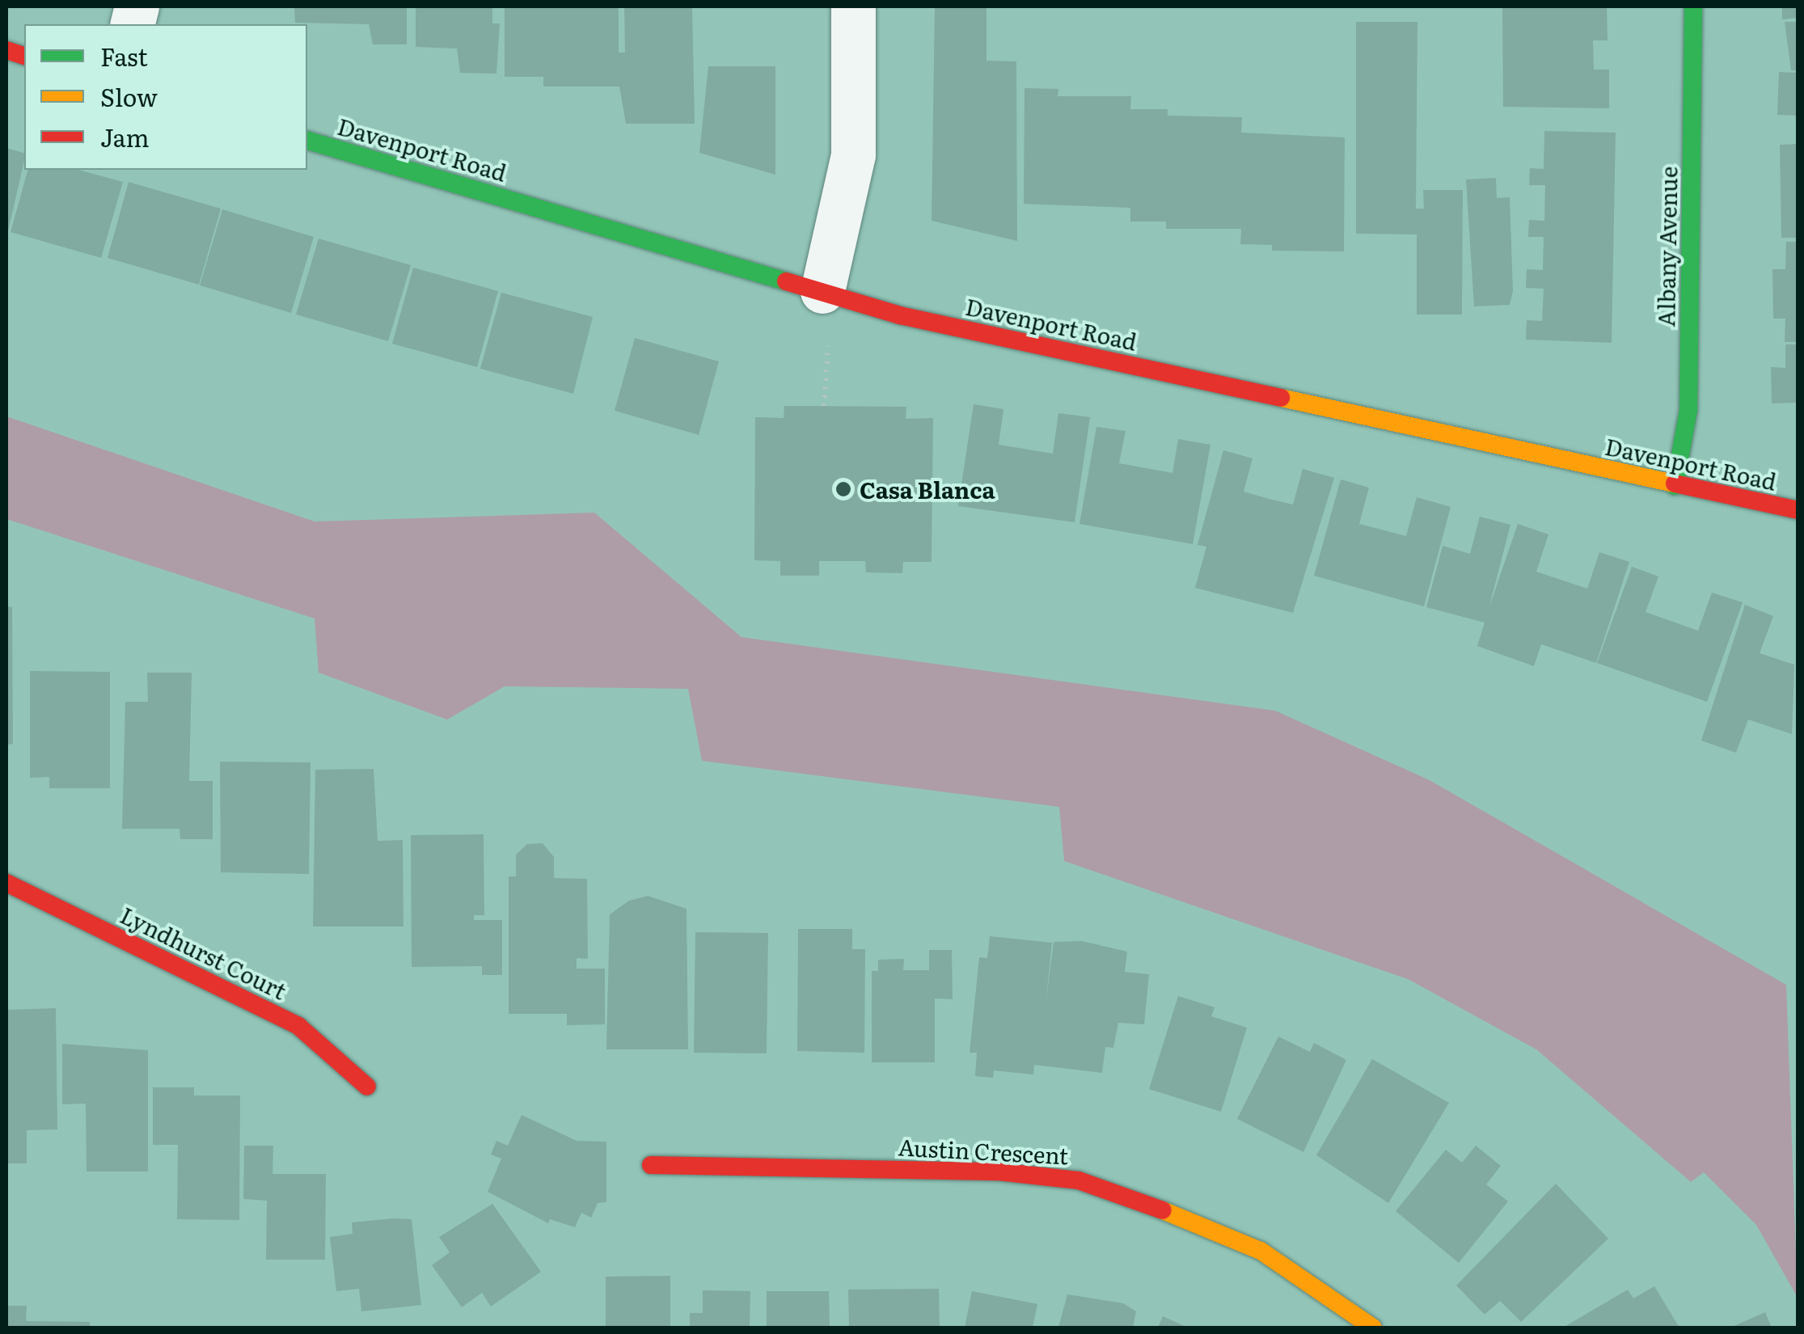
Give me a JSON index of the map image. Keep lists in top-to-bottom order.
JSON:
{
  "streets": {
    "street": [
      "Davenport Road",
      "Albany Avenue",
      "Lyndhurst Court",
      "Austin Crescent"
    ]
  },
  "crossings": [
    ["Davenport Road", "Albany Avenue"]
  ],
  "places": ["Casa Blanca"],
  "legend": ["Fast", "Slow", "Jam"]
}
